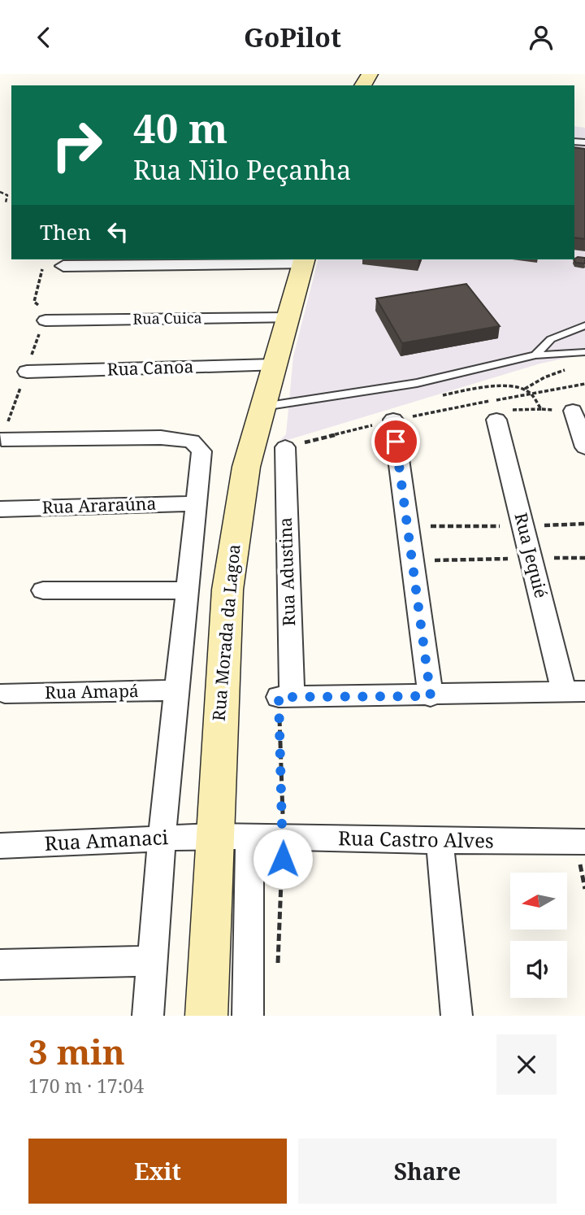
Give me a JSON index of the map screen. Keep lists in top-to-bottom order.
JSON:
{
  "streets": {
    "street": [
      "Rua Cuica",
      "Rua Canoa",
      "Rua Araraúna",
      "Rua Jequié",
      "Rua Adustina",
      "Rua Morada da Lagoa",
      "Rua Amapá",
      "Rua Castro Alves",
      "Rua Amanaci"
    ]
  },
  "crossings": [
    ["Rua Cuica", "Rua Morada da Lagoa"],
    ["Rua Canoa", "Rua Morada da Lagoa"],
    ["Rua Morada da Lagoa", "Rua Castro Alves"],
    ["Rua Morada da Lagoa", "Rua Amanaci"],
    ["Rua Castro Alves", "Rua Amanaci"]
  ],
  "north": "left",
  "page": {
    "header": "GoPilot",
    "turn": ["40 m", "Rua Nilo Peçanha"],
    "then": "Then",
    "heading": ["3 min", "170 m · 17:04"],
    "buttons": ["Exit", "Share"]
  }
}
